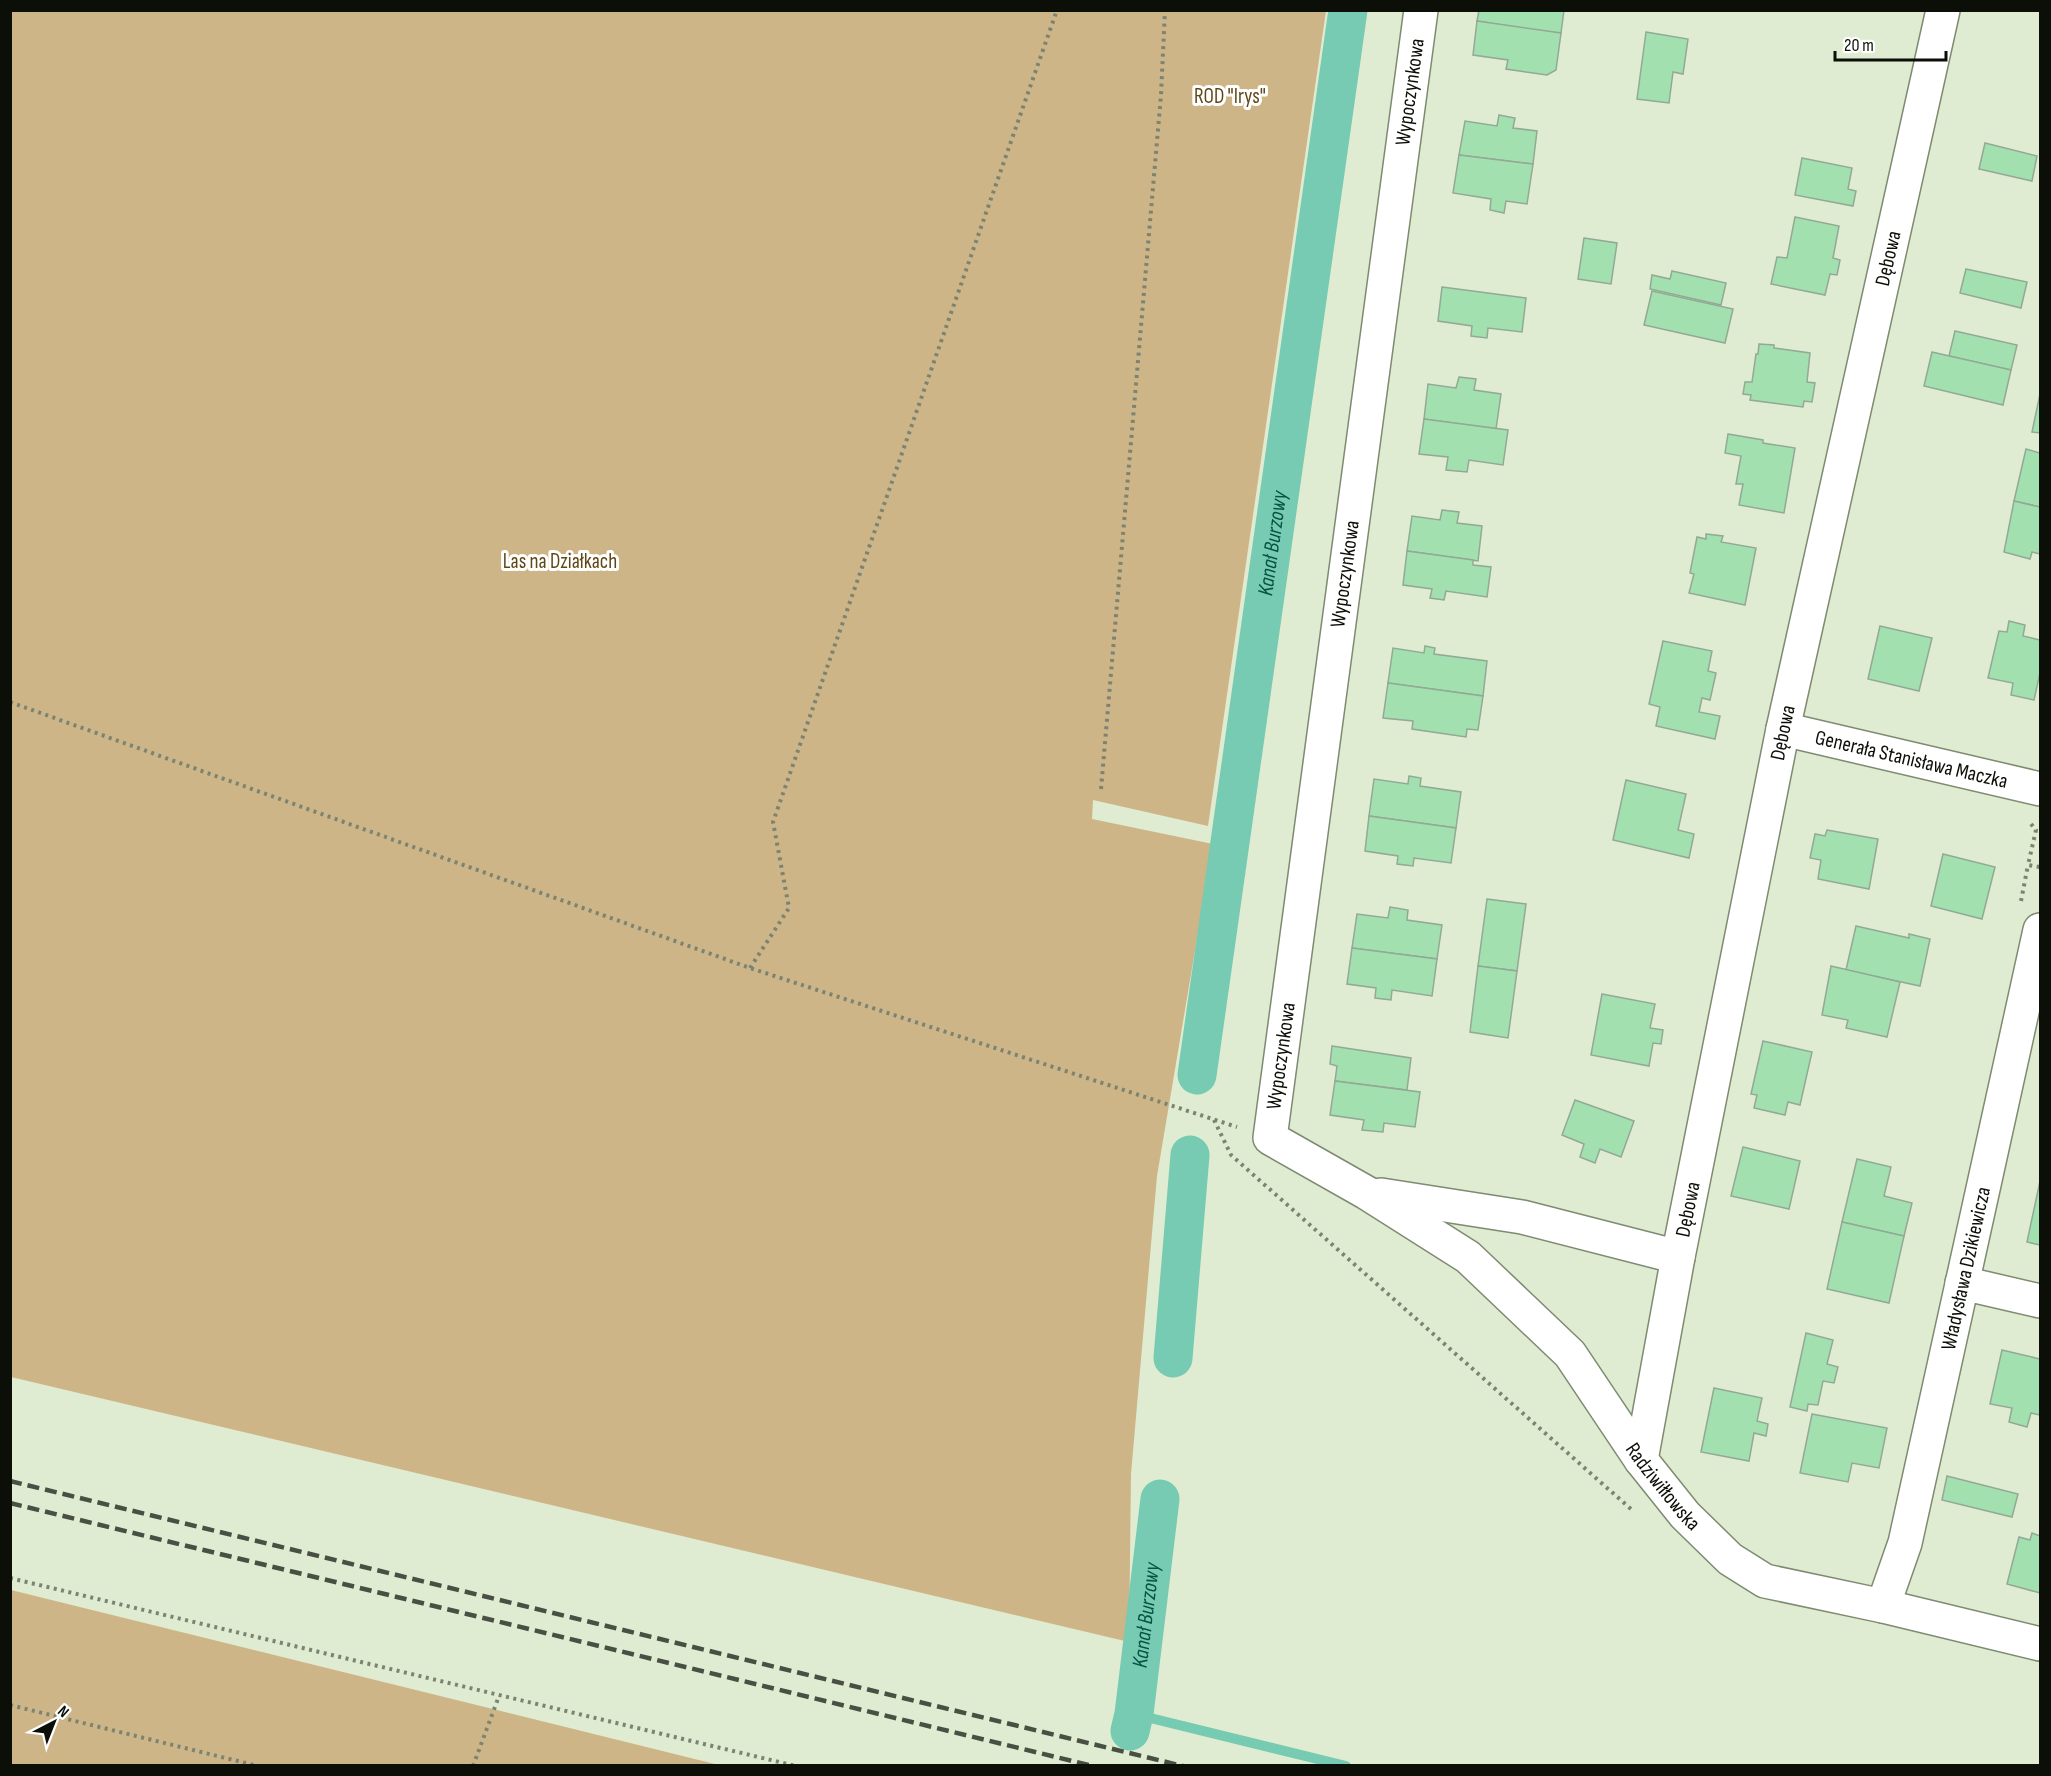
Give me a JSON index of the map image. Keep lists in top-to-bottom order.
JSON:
{
  "streets": {
    "street": [
      "Wypoczynkowa",
      "Dębowa",
      "Generała Stanisława Maczka",
      "Władysława Dzikiewicza",
      "Radziwiłłowska"
    ]
  },
  "crossings": [
    ["Wypoczynkowa", "Radziwiłłowska"],
    ["Dębowa", "Generała Stanisława Maczka"],
    ["Dębowa", "Radziwiłłowska"],
    ["Władysława Dzikiewicza", "Radziwiłłowska"]
  ],
  "water": ["Kanał Burzowy"],
  "parks": ["ROD \"Irys\"", "Las na Działkach"],
  "scale_bar": "20 m",
  "north": "top right"
}
